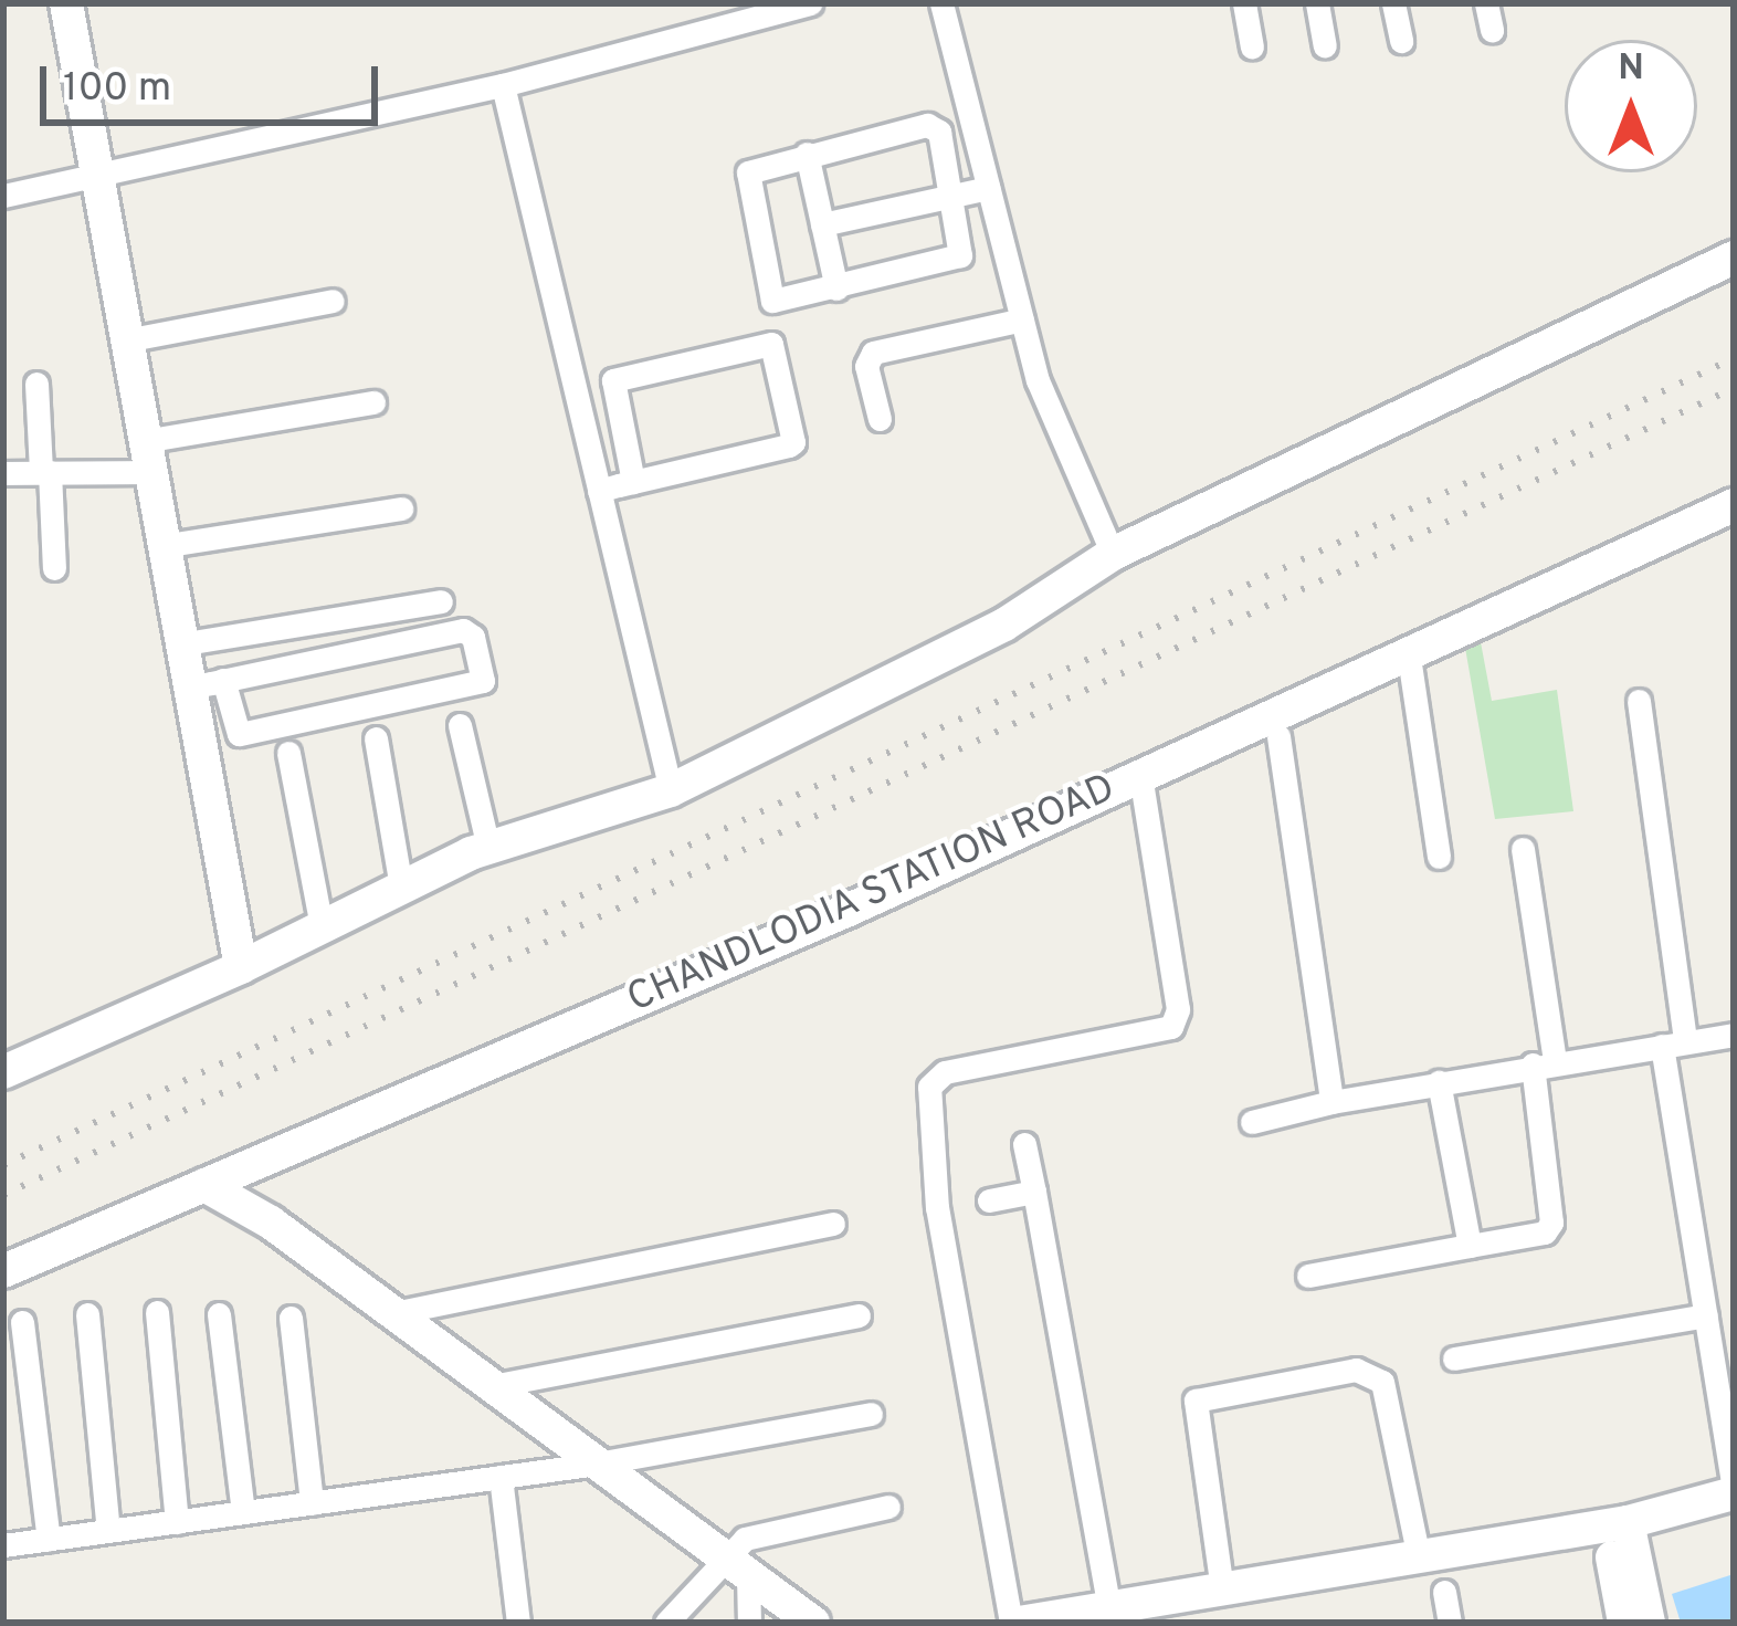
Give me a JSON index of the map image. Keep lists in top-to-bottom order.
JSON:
{
  "streets": {
    "street": ["CHANDLODIA STATION ROAD"]
  },
  "scale_bar": "100 m",
  "north": "top"
}
